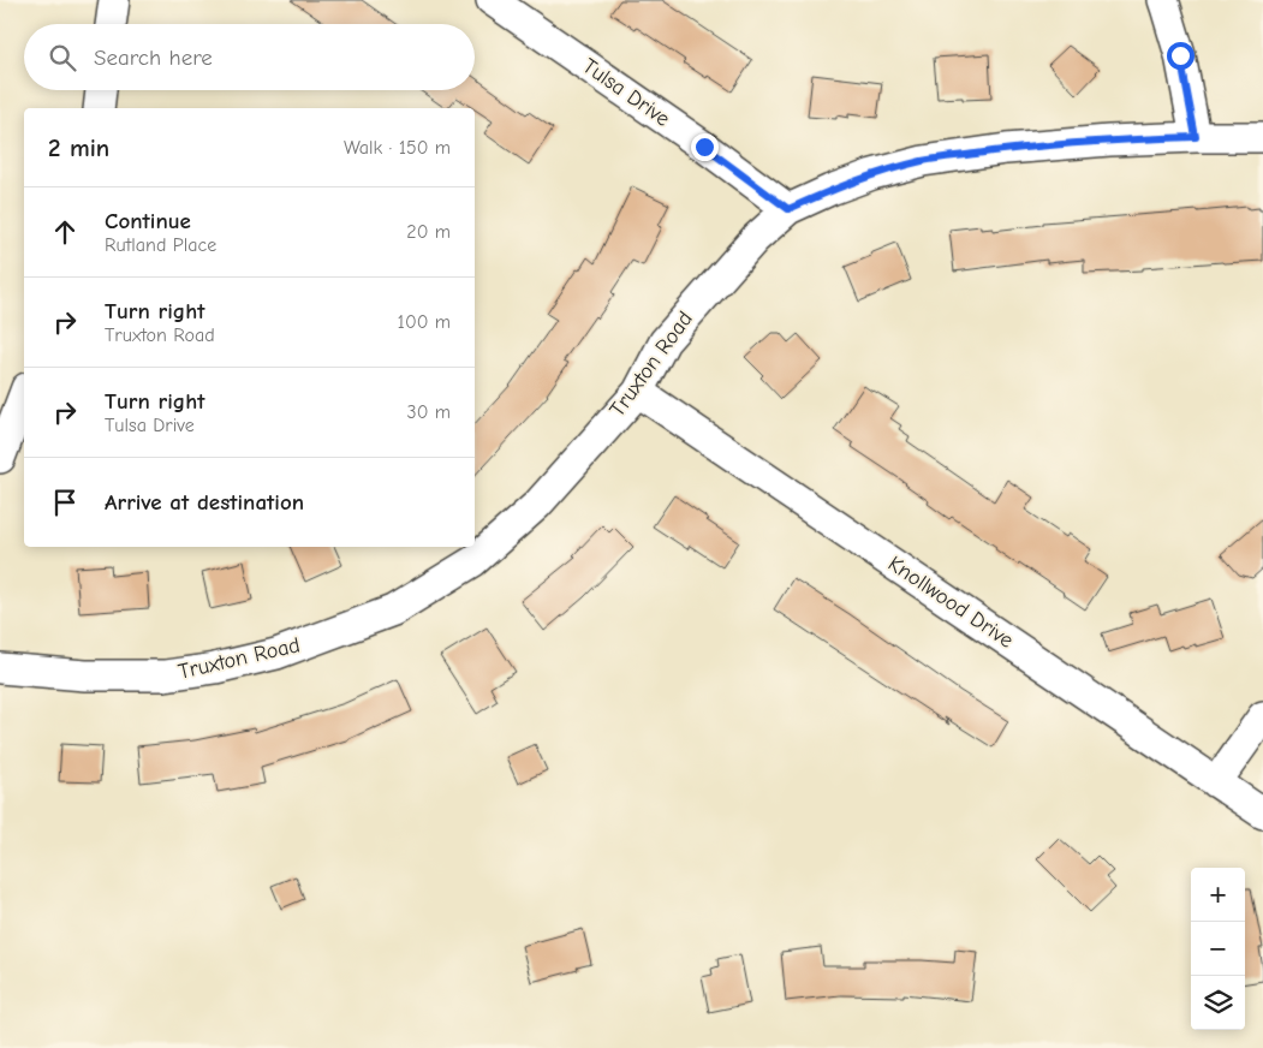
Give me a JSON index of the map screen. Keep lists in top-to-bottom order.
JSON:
{
  "streets": {
    "street": ["Tulsa Drive", "Truxton Road", "Knollwood Drive"]
  },
  "crossings": [
    ["Tulsa Drive", "Truxton Road"],
    ["Truxton Road", "Knollwood Drive"]
  ],
  "page": {
    "search": "Search here",
    "heading": ["2 min", "Walk · 150 m"],
    "list": [
      ["Continue", "Rutland Place", "20 m"],
      ["Turn right", "Truxton Road", "100 m"],
      ["Turn right", "Tulsa Drive", "30 m"],
      "Arrive at destination"
    ],
    "map_buttons": ["+", "−"]
  }
}
